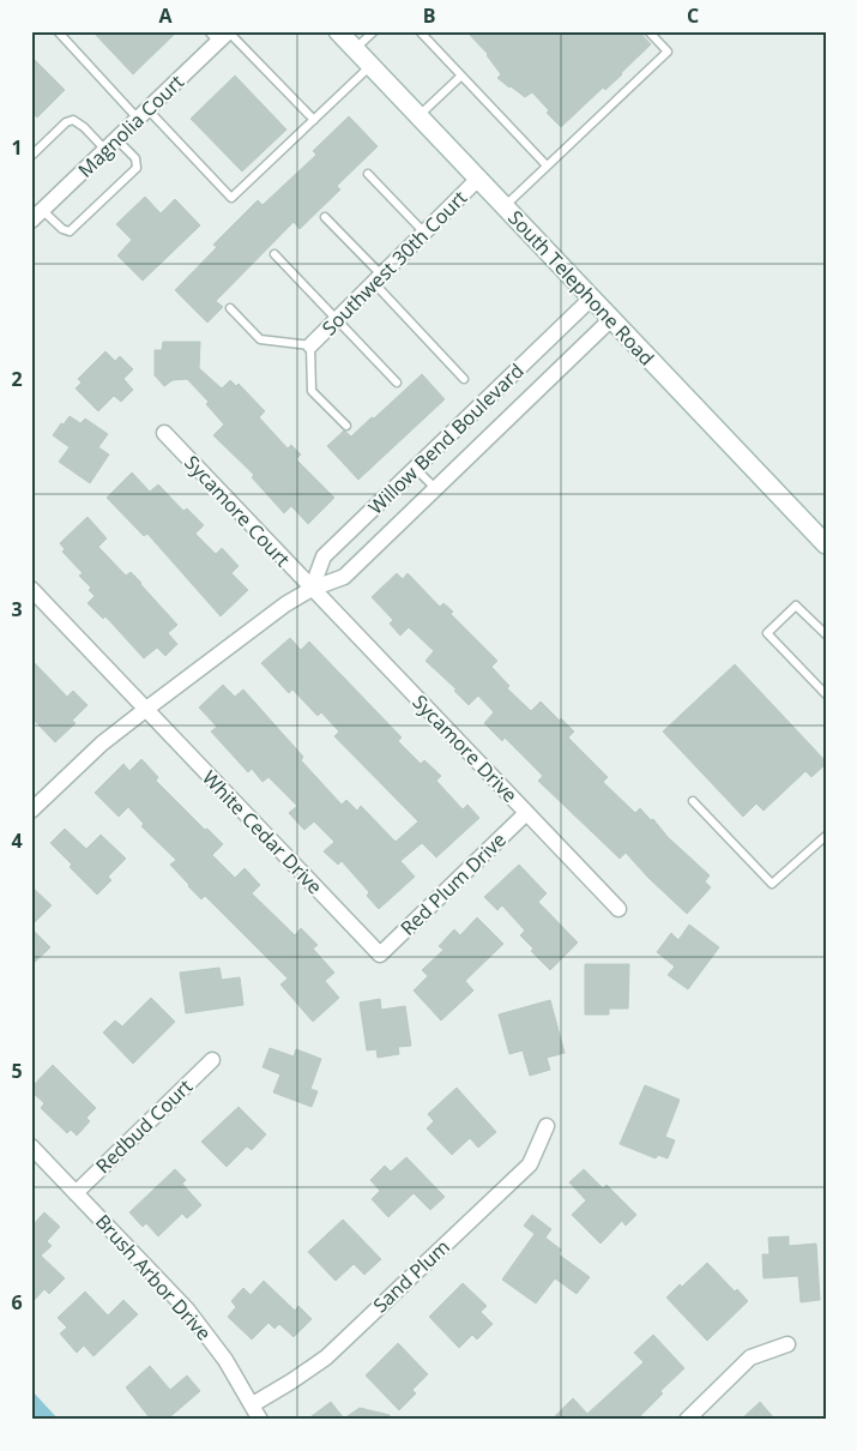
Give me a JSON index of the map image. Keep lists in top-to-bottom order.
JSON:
{
  "streets": {
    "main road": ["South Telephone Road"],
    "street": [
      "Magnolia Court",
      "Southwest 30th Court",
      "Willow Bend Boulevard",
      "Sycamore Court",
      "Sycamore Drive",
      "White Cedar Drive",
      "Red Plum Drive",
      "Redbud Court",
      "Sand Plum",
      "Brush Arbor Drive"
    ]
  },
  "crossings": [
    ["Southwest 30th Court", "South Telephone Road"],
    ["South Telephone Road", "Willow Bend Boulevard"],
    ["Willow Bend Boulevard", "Sycamore Court"],
    ["Willow Bend Boulevard", "Sycamore Drive"],
    ["Willow Bend Boulevard", "White Cedar Drive"],
    ["Sycamore Court", "Sycamore Drive"],
    ["Sycamore Drive", "Red Plum Drive"],
    ["White Cedar Drive", "Red Plum Drive"],
    ["Redbud Court", "Brush Arbor Drive"],
    ["Sand Plum", "Brush Arbor Drive"]
  ],
  "grid": {
    "columns": ["A", "B", "C"],
    "rows": [
      "1",
      "2",
      "3",
      "4",
      "5",
      "6"
    ]
  }
}
